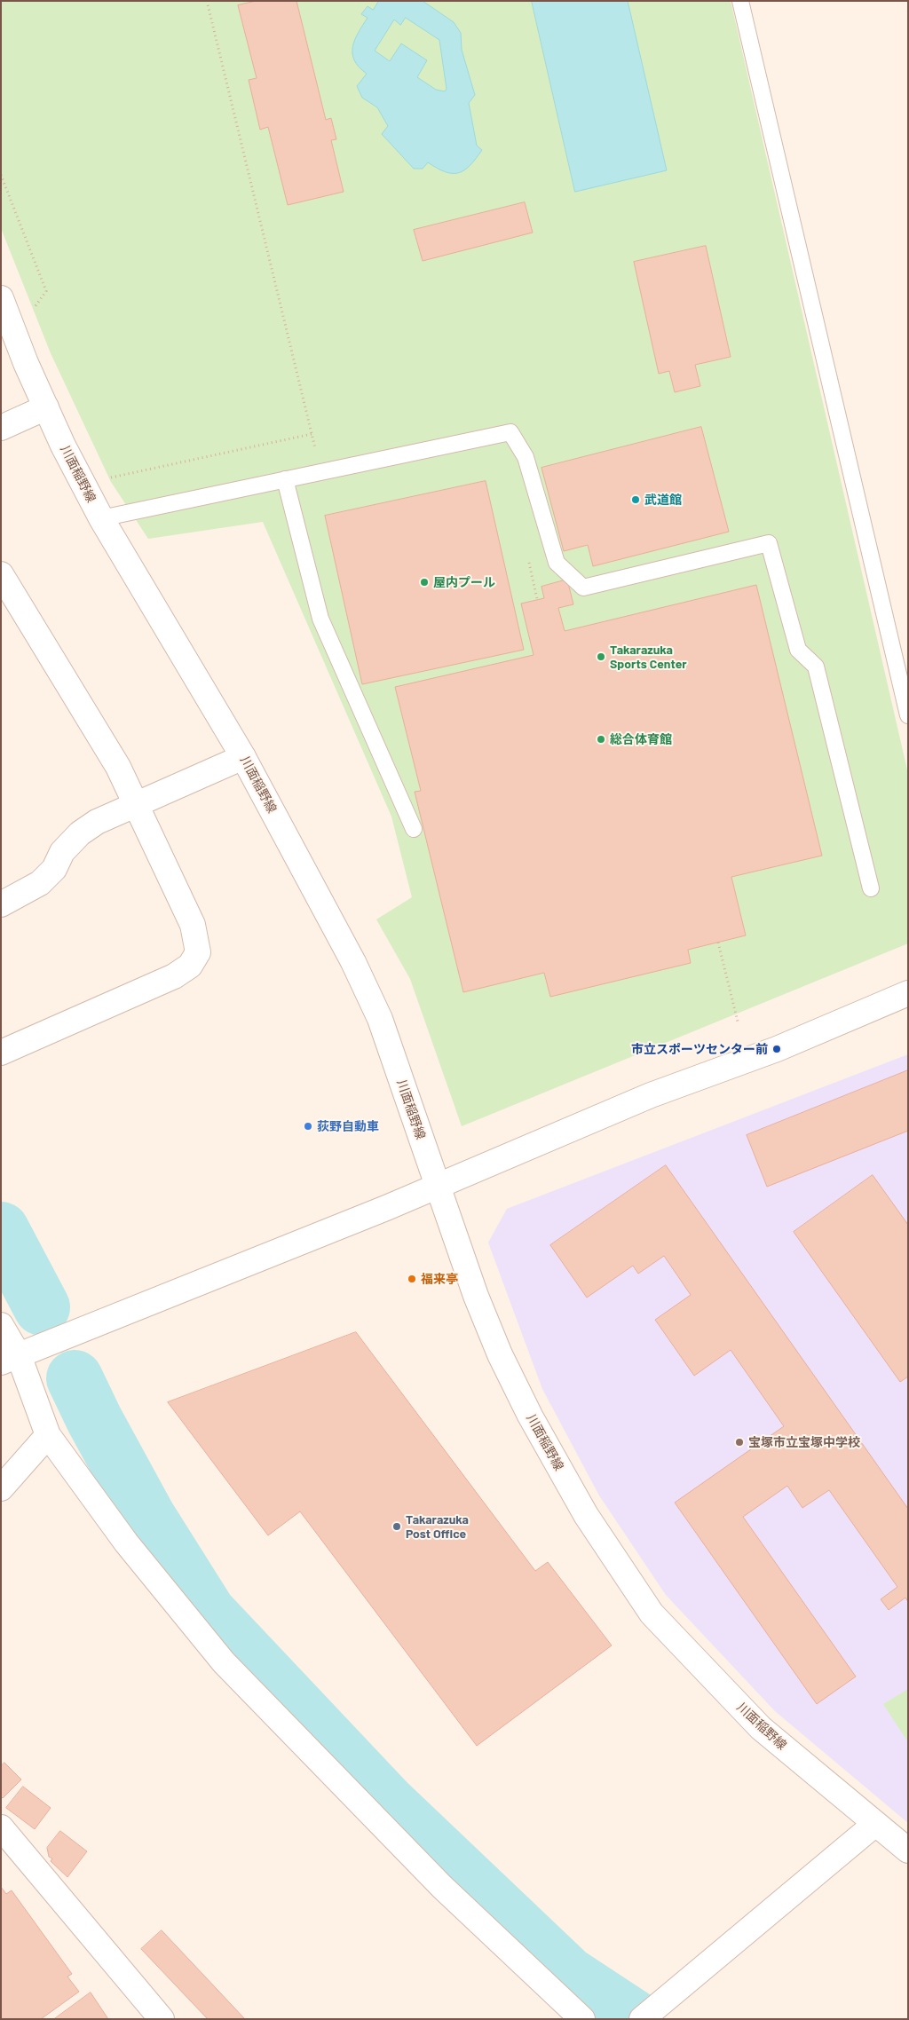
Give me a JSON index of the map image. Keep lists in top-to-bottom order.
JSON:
{
  "streets": {
    "street": ["川面稲野線"]
  },
  "places": [
    "武道館",
    "屋内プール",
    "Takarazuka Sports Center",
    "総合体育館",
    "市立スポーツセンター前",
    "荻野自動車",
    "福来亭",
    "宝塚市立宝塚中学校",
    "Takarazuka Post Office"
  ]
}
